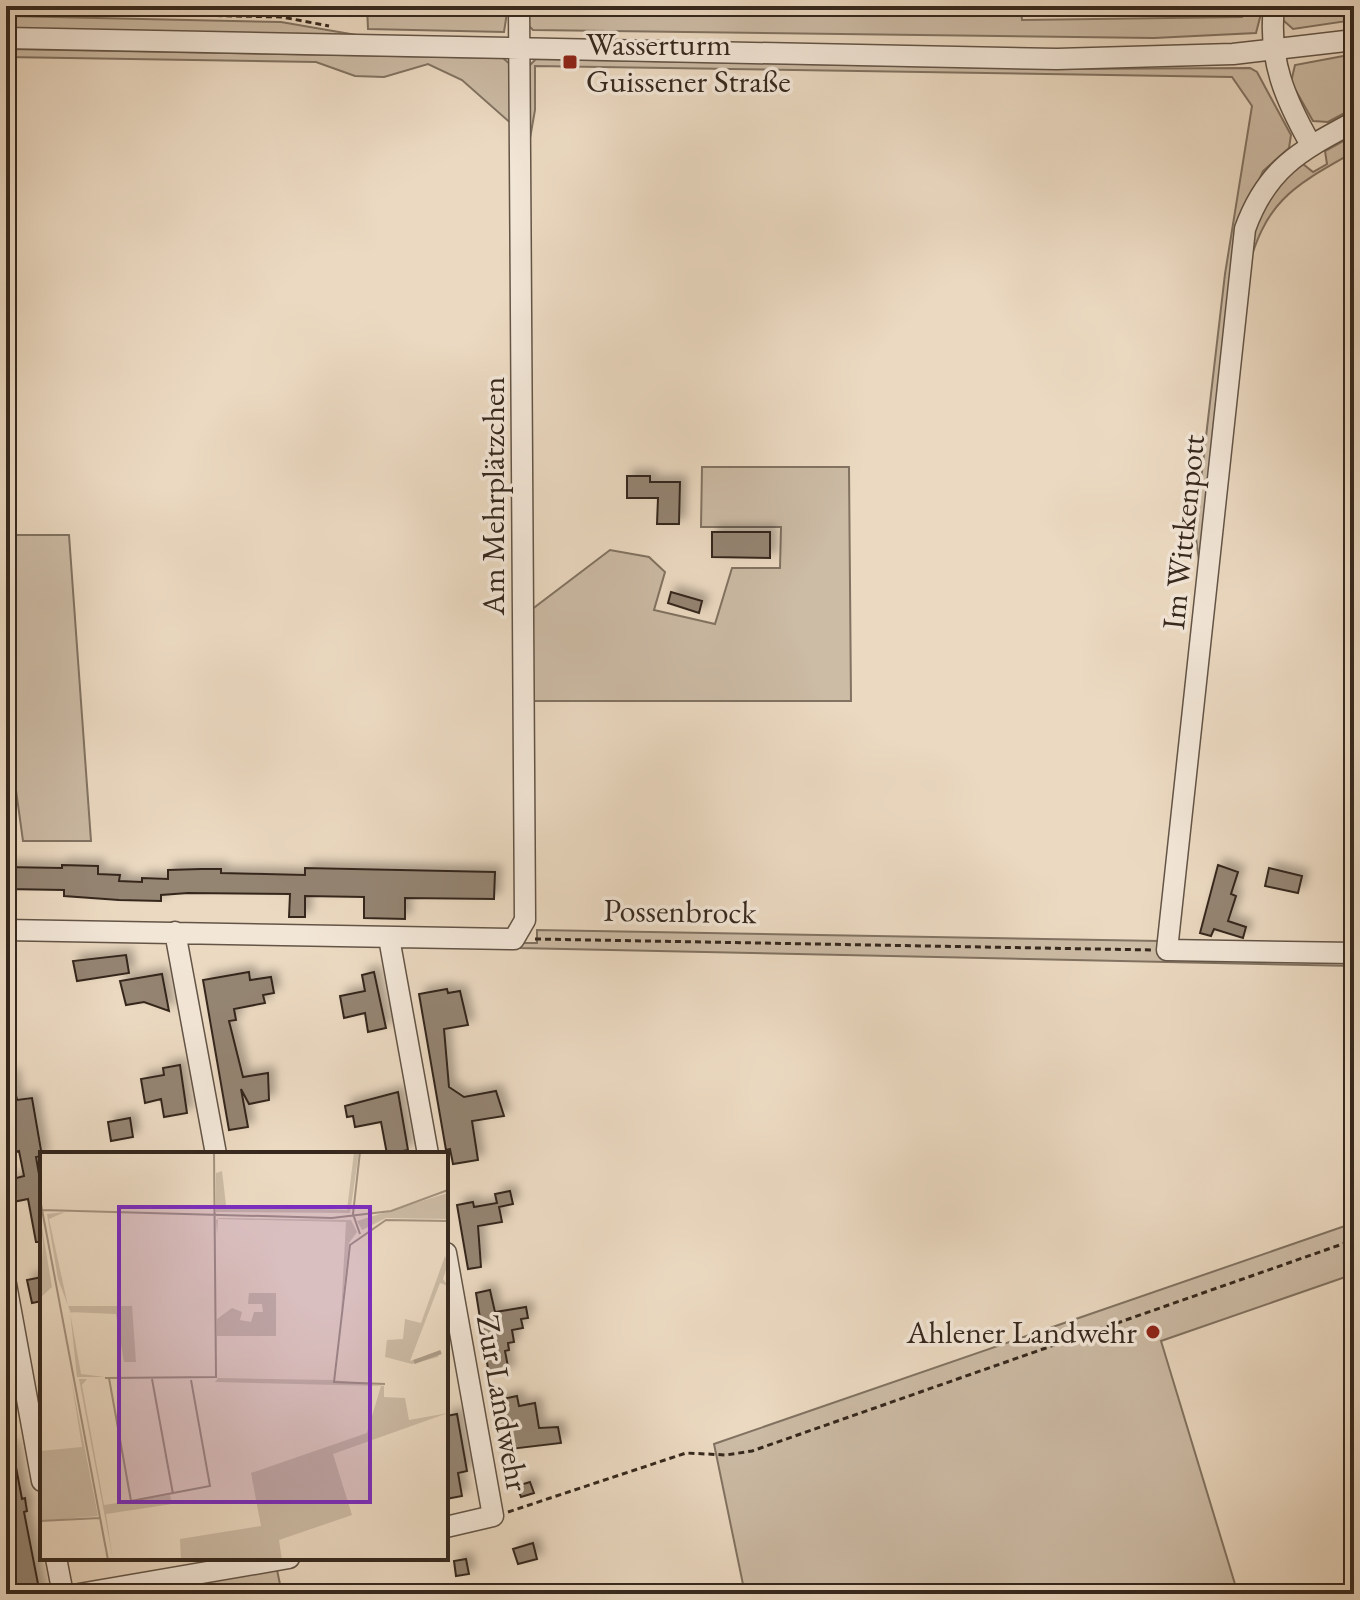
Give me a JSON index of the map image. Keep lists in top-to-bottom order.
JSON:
{
  "streets": {
    "street": ["Am Mehrplätzchen", "Im Wittkenpott", "Zur Landwehr"],
    "path": ["Possenbrock"]
  },
  "crossings": [
    ["Am Mehrplätzchen", "Possenbrock"],
    ["Im Wittkenpott", "Possenbrock"]
  ],
  "places": {
    "transit": ["Wasserturm Guissener Straße"],
    "other": ["Ahlener Landwehr"]
  }
}
